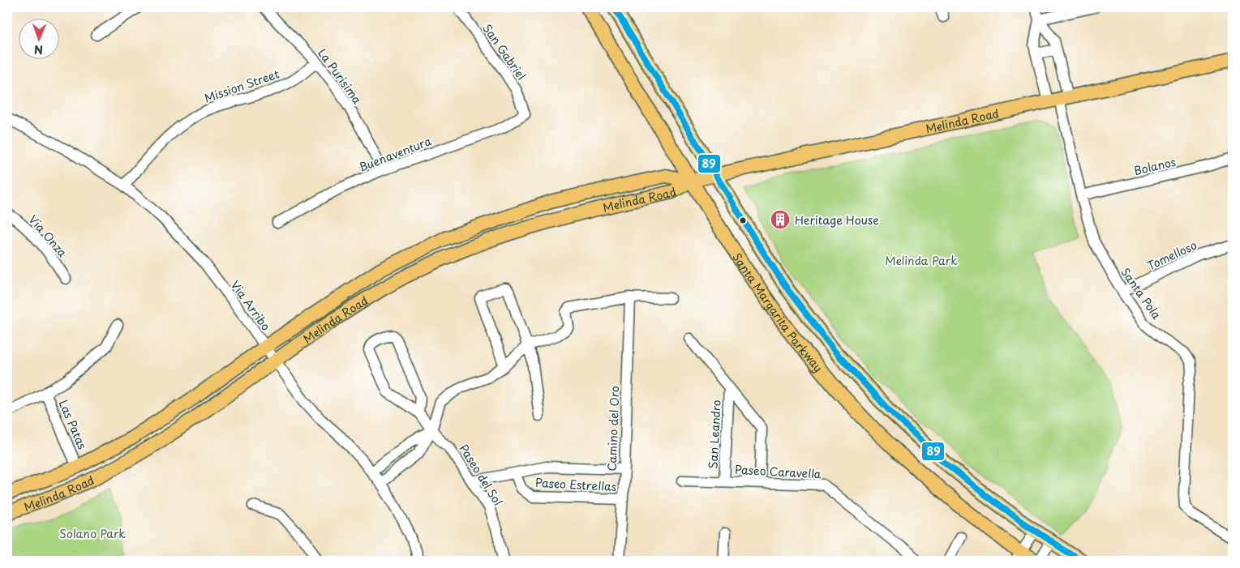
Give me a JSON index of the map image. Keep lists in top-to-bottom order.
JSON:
{
  "streets": {
    "main road": ["Melinda Road", "Santa Margarita Parkway"],
    "street": [
      "San Gabriel",
      "La Purisima",
      "Mission Street",
      "Buenaventura",
      "Bolanos",
      "Via Onza",
      "Tomelloso",
      "Santa Pola",
      "Via Arribo",
      "Las Patas",
      "Camino del Oro",
      "San Leandro",
      "Paseo Caravella",
      "Paseo del Sol",
      "Paseo Estrellas"
    ]
  },
  "crossings": [
    ["San Gabriel", "Buenaventura"],
    ["La Purisima", "Mission Street"],
    ["La Purisima", "Buenaventura"],
    ["Mission Street", "Via Arribo"],
    ["Melinda Road", "Santa Pola"],
    ["Melinda Road", "Via Arribo"],
    ["Melinda Road", "Santa Margarita Parkway"],
    ["Melinda Road", "Las Patas"],
    ["Bolanos", "Santa Pola"],
    ["Tomelloso", "Santa Pola"],
    ["Camino del Oro", "Paseo Estrellas"],
    ["San Leandro", "Paseo Caravella"],
    ["Paseo del Sol", "Paseo Estrellas"]
  ],
  "parks": ["Melinda Park", "Solano Park"],
  "places": {
    "building": ["Heritage House"]
  },
  "lines": ["transit line 89"],
  "north": "bottom"
}
